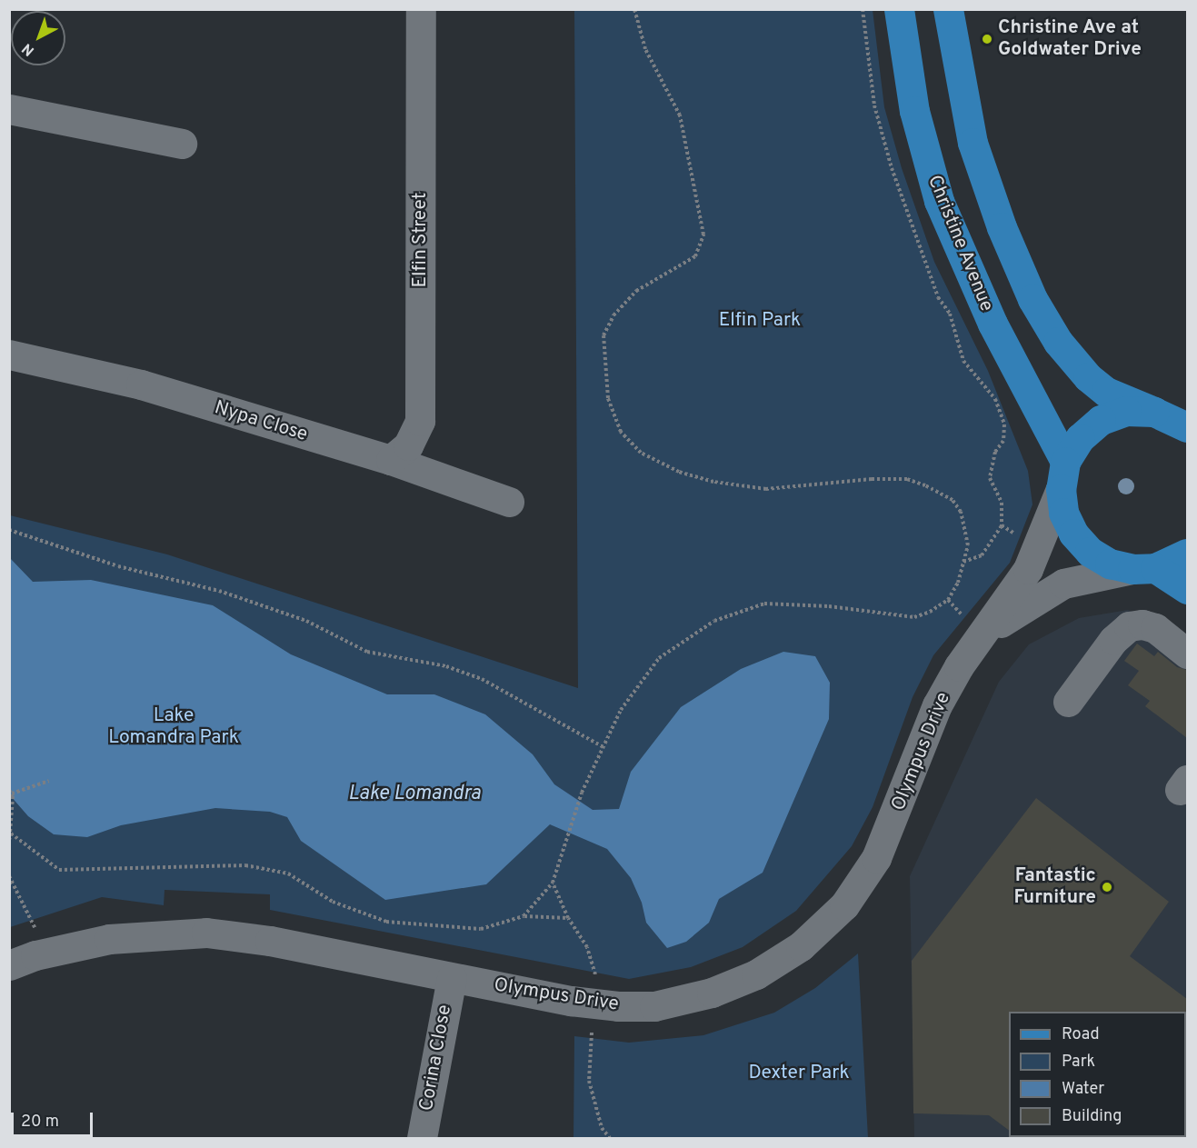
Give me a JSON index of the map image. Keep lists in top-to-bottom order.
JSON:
{
  "streets": {
    "main road": ["Christine Avenue"],
    "street": [
      "Elfin Street",
      "Nypa Close",
      "Olympus Drive",
      "Corina Close"
    ]
  },
  "crossings": [
    ["Elfin Street", "Nypa Close"],
    ["Christine Avenue", "Olympus Drive"],
    ["Olympus Drive", "Corina Close"]
  ],
  "water": ["Lake Lomandra"],
  "parks": ["Elfin Park", "Lake Lomandra Park", "Dexter Park"],
  "places": ["Christine Ave at Goldwater Drive", "Fantastic Furniture"],
  "legend": [
    "Road",
    "Park",
    "Water",
    "Building"
  ],
  "scale_bar": "20 m",
  "north": "bottom left"
}
